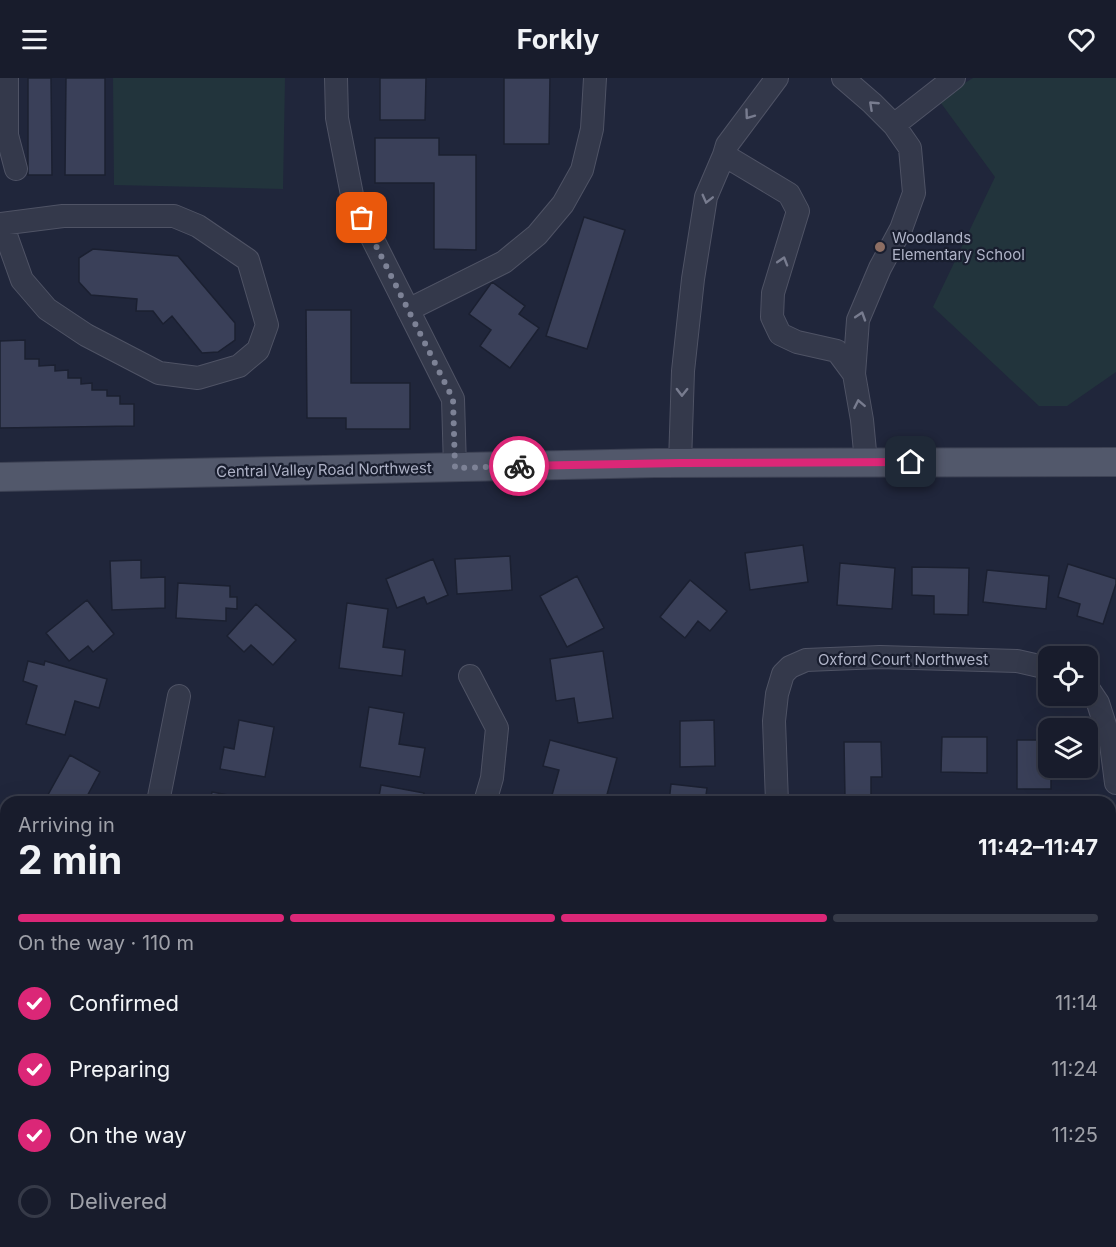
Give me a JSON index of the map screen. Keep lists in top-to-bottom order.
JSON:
{
  "streets": {
    "main road": ["Central Valley Road Northwest"],
    "street": ["Oxford Court Northwest"]
  },
  "places": ["Woodlands Elementary School"],
  "page": {
    "header": "Forkly",
    "heading": ["2 min", "Arriving in", "11:42–11:47"],
    "bar": "On the way · 110 m",
    "list": [
      ["Confirmed", "11:14"],
      ["Preparing", "11:24"],
      ["On the way", "11:25"],
      "Delivered"
    ]
  }
}
